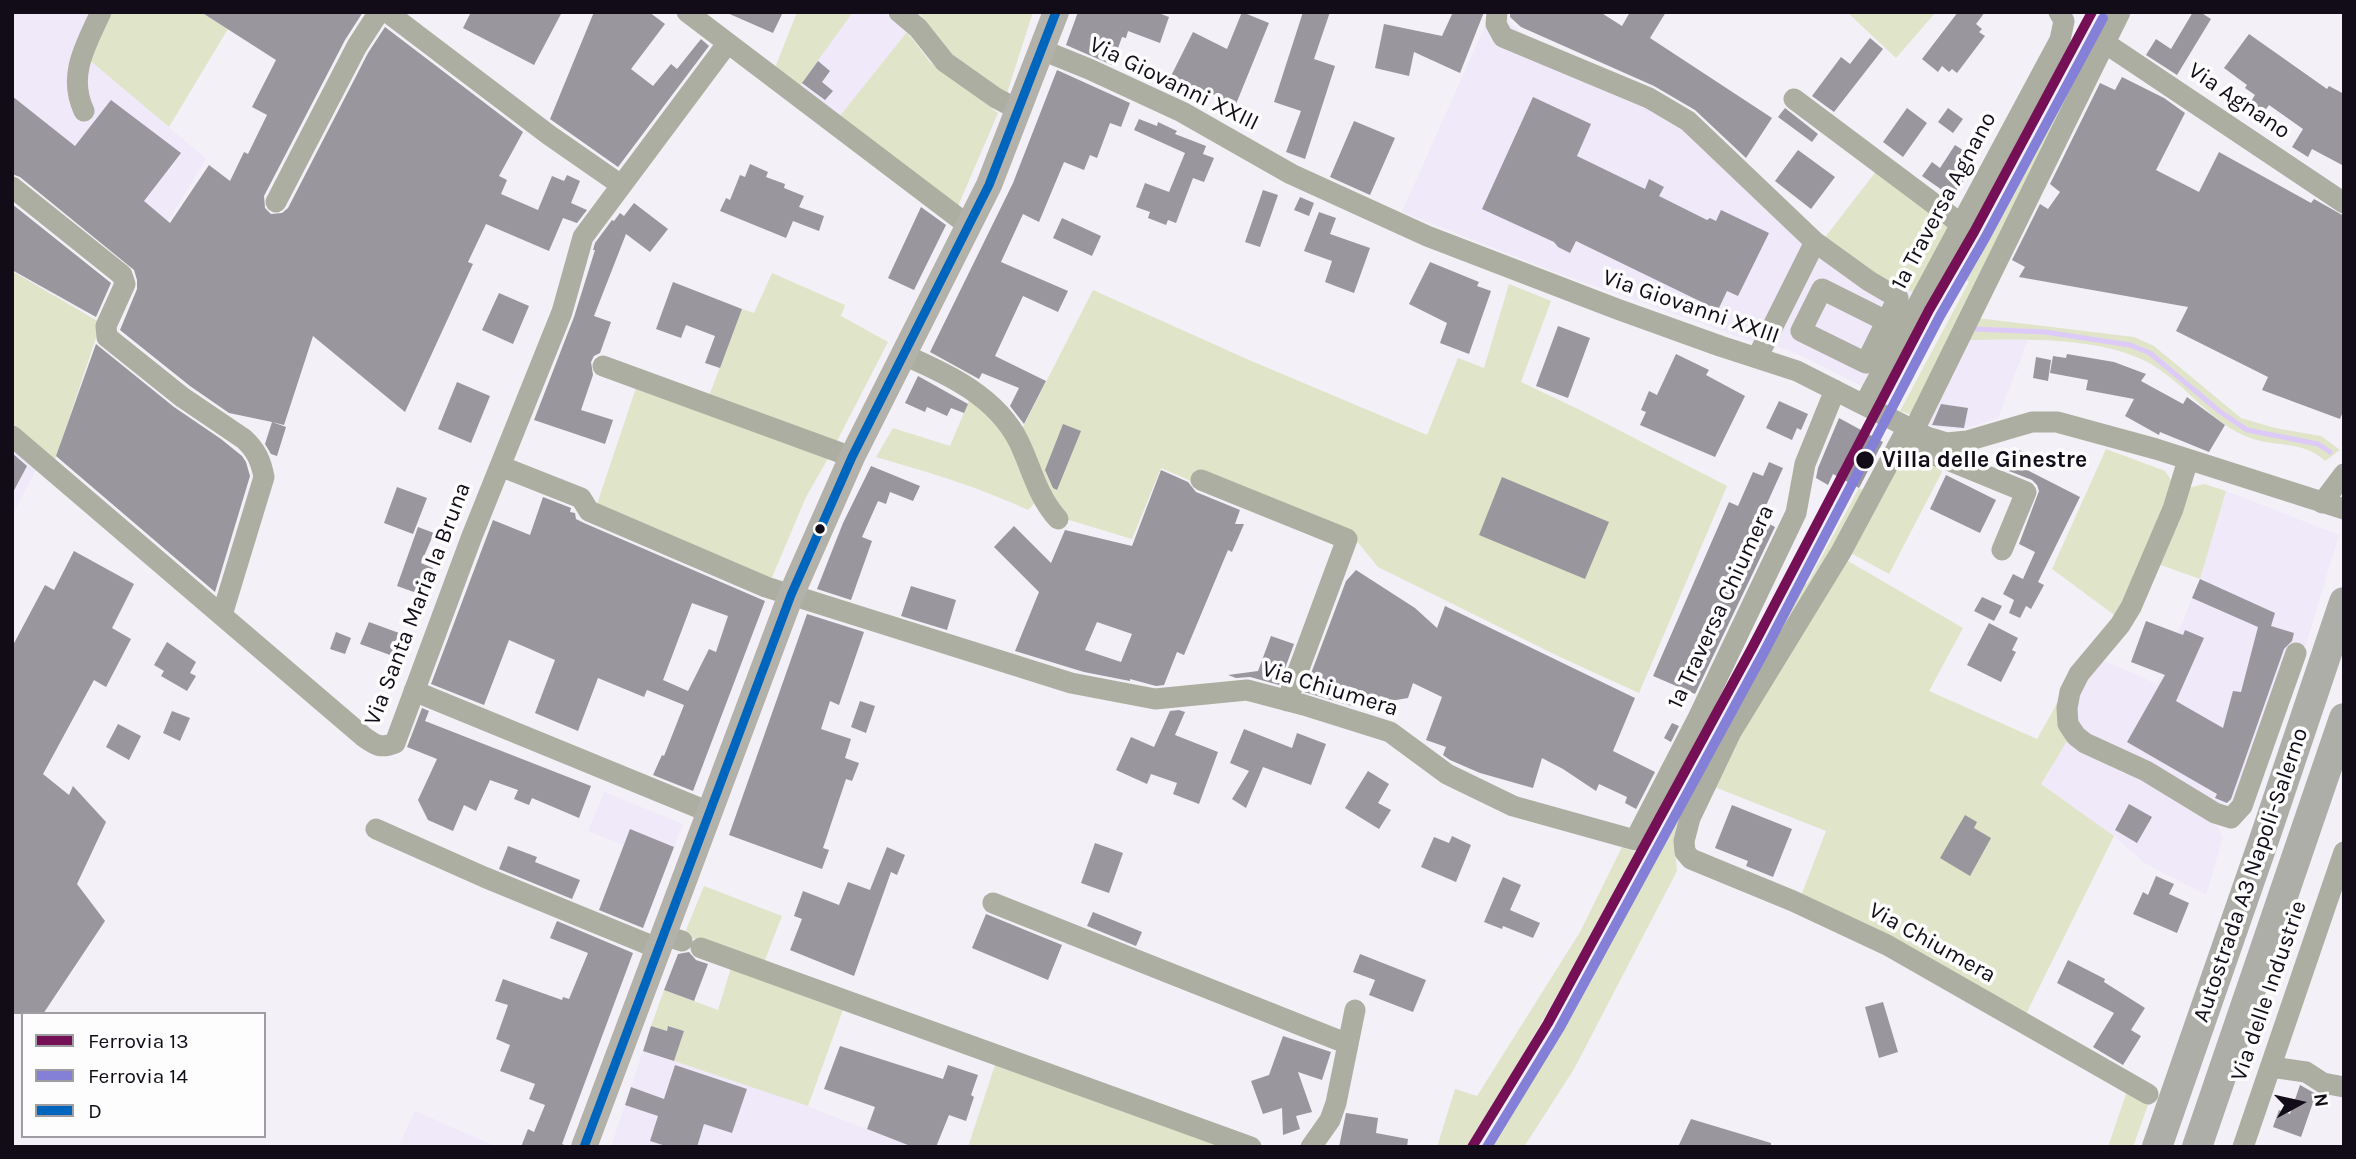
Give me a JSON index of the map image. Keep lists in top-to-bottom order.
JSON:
{
  "streets": {
    "highway": ["Autostrada A3 Napoli-Salerno"],
    "street": [
      "Via Giovanni XXIII",
      "Via Agnano",
      "1ª Traversa Agnano",
      "Via Santa Maria la Bruna",
      "1ª Traversa Chiumera",
      "Via Chiumera",
      "Via delle Industrie"
    ]
  },
  "crossings": [
    ["Via Giovanni XXIII", "1ª Traversa Agnano"],
    ["Via Giovanni XXIII", "1ª Traversa Chiumera"],
    ["Via Giovanni XXIII", "Via Chiumera"],
    ["Via Santa Maria la Bruna", "Via Chiumera"],
    ["1ª Traversa Chiumera", "Via Chiumera"]
  ],
  "places": ["Villa delle Ginestre"],
  "lines": ["rail line 13", "transit line D", "rail line 14"],
  "legend": ["Ferrovia 13", "Ferrovia 14", "D"],
  "north": "right"
}
